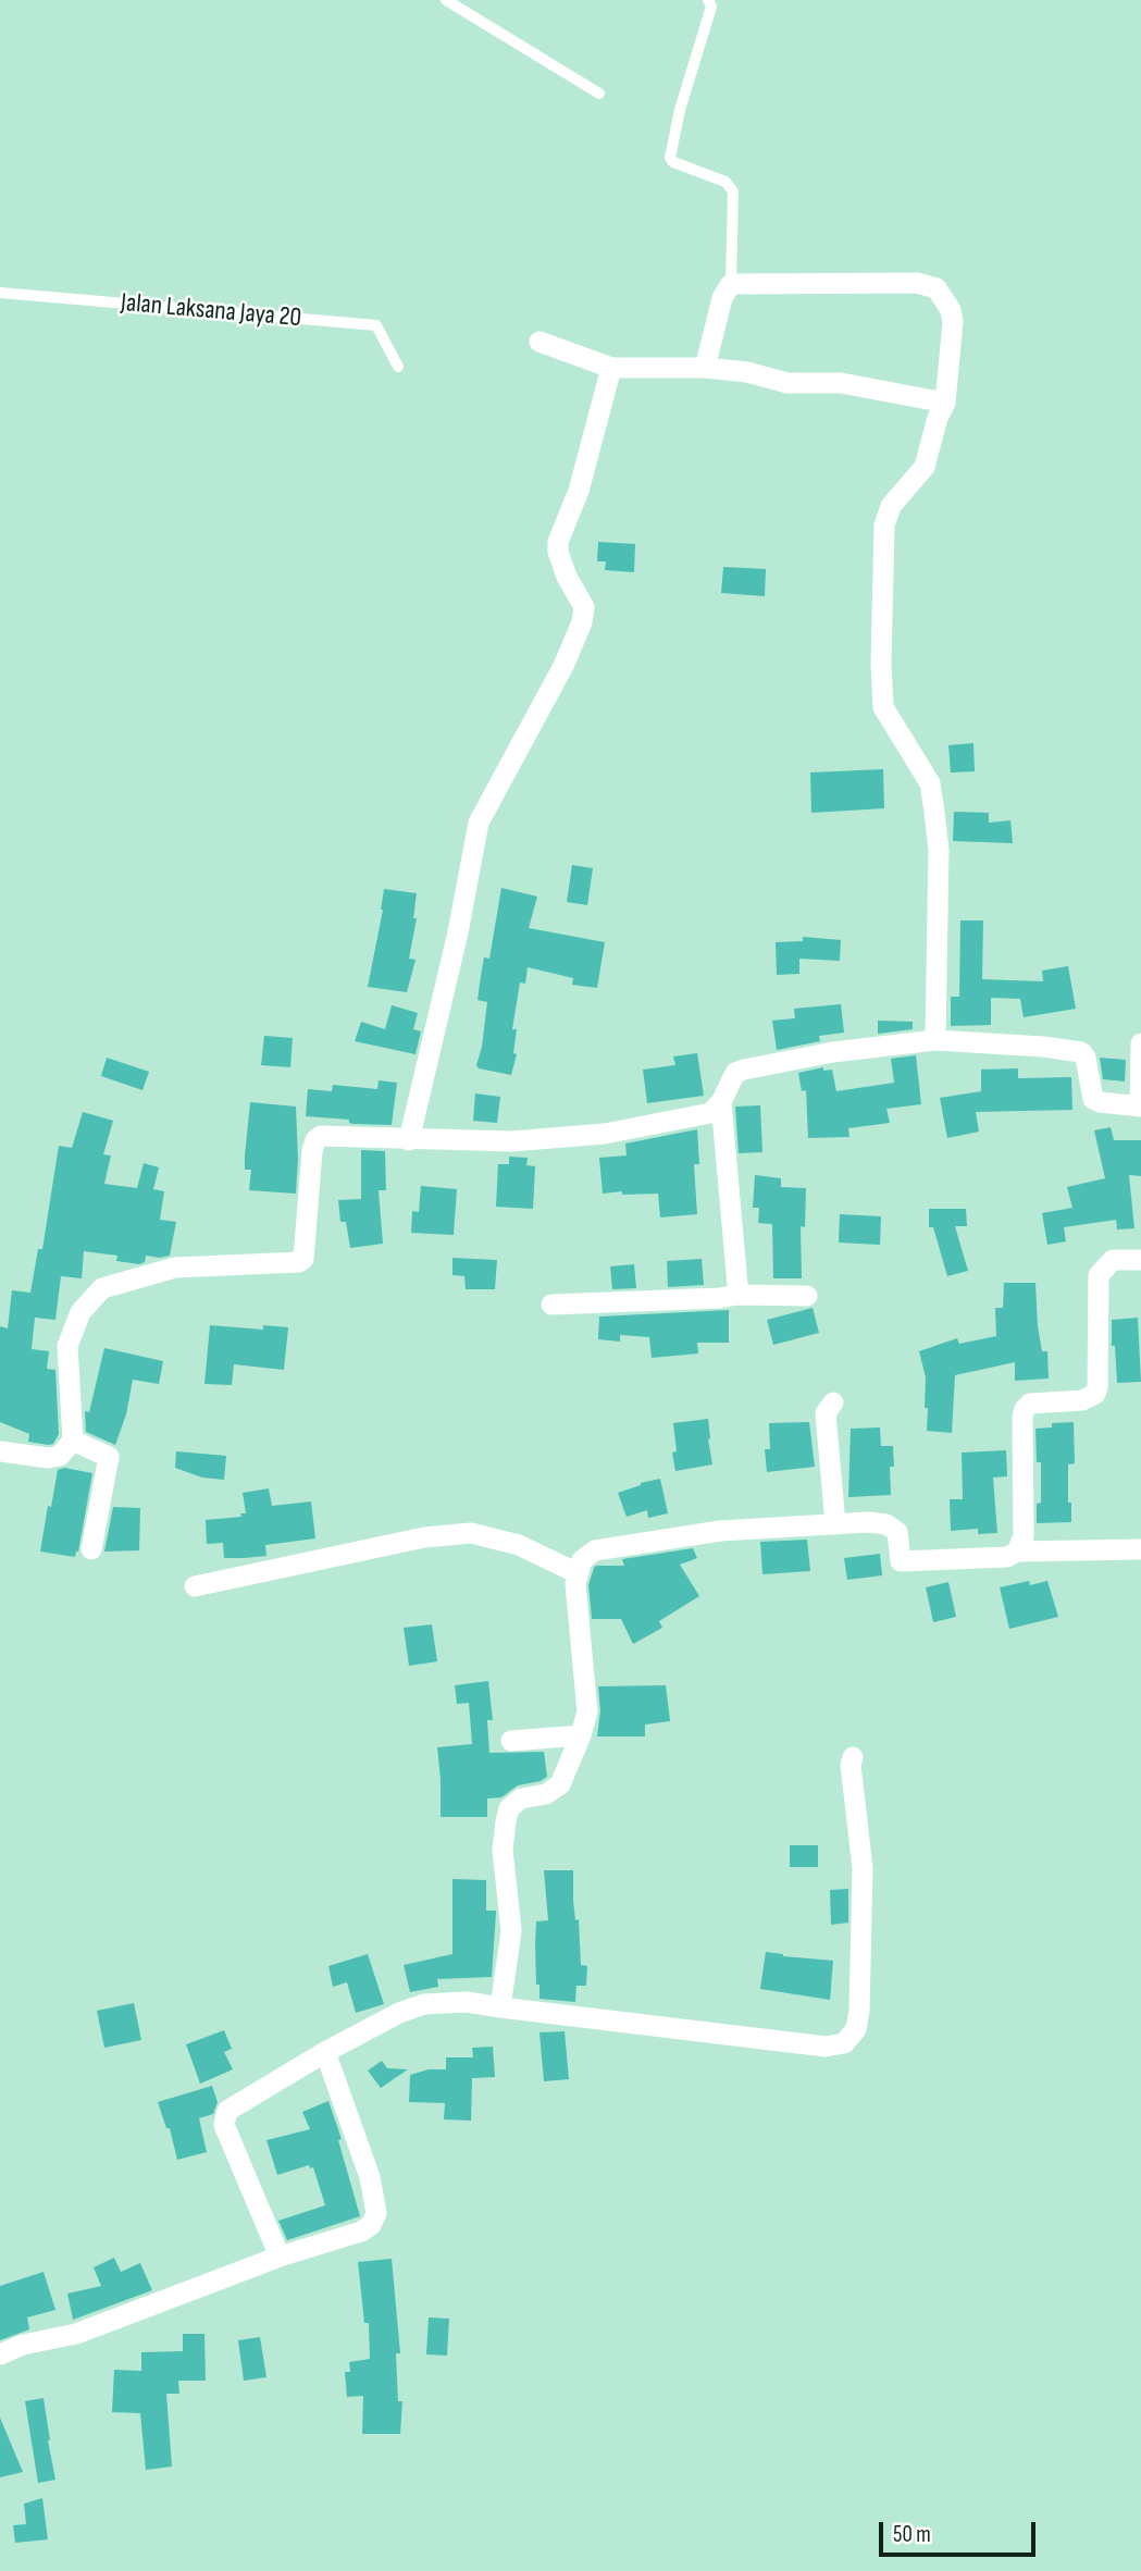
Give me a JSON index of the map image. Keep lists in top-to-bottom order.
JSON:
{
  "streets": {
    "lane": ["Jalan Laksana Jaya 20"]
  },
  "scale_bar": "50 m"
}
